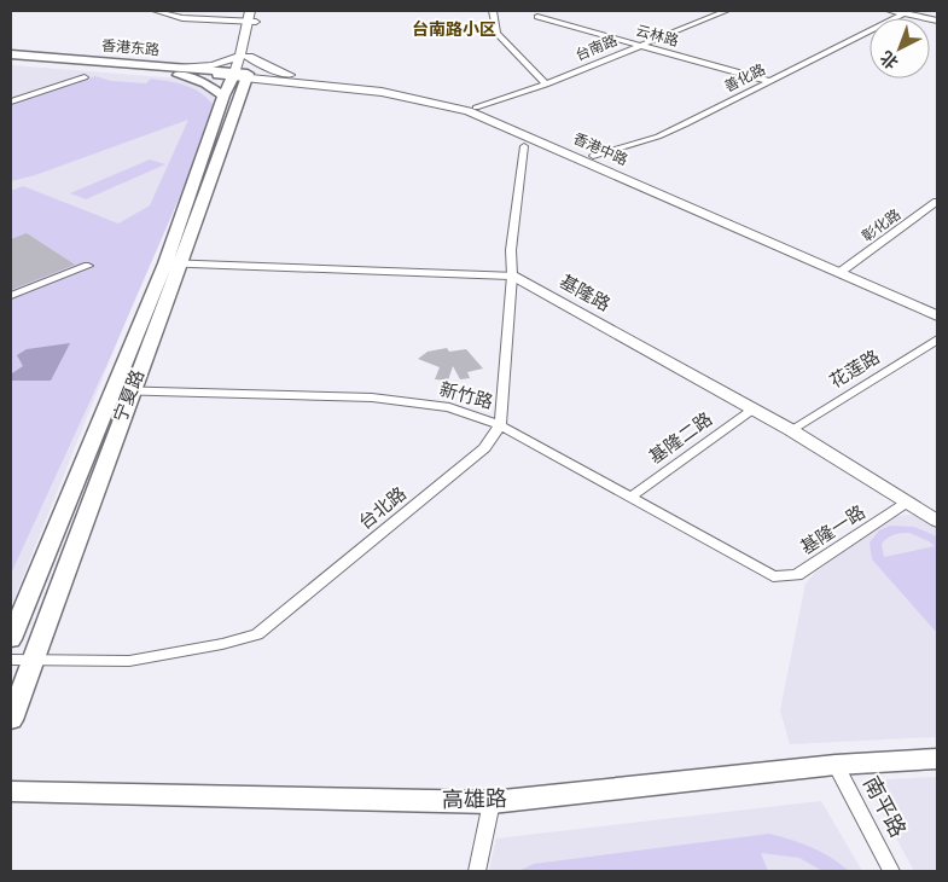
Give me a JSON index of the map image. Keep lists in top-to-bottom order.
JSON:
{
  "streets": {
    "main road": [
      "香港东路",
      "香港中路",
      "基隆路",
      "宁夏路",
      "高雄路"
    ],
    "street": [
      "云林路",
      "台南路",
      "善化路",
      "彰化路",
      "花莲路",
      "新竹路",
      "基隆二路",
      "台北路",
      "基隆一路",
      "南平路"
    ]
  },
  "crossings": [
    ["云林路", "台南路"],
    ["云林路", "善化路"],
    ["香港东路", "香港中路"],
    ["香港东路", "宁夏路"],
    ["台南路", "香港中路"],
    ["善化路", "香港中路"],
    ["香港中路", "彰化路"],
    ["香港中路", "宁夏路"],
    ["香港中路", "台北路"],
    ["基隆路", "花莲路"],
    ["基隆路", "宁夏路"],
    ["基隆路", "基隆二路"],
    ["基隆路", "台北路"],
    ["基隆路", "基隆一路"],
    ["宁夏路", "新竹路"],
    ["宁夏路", "台北路"],
    ["新竹路", "基隆二路"],
    ["新竹路", "台北路"],
    ["新竹路", "基隆一路"],
    ["高雄路", "南平路"]
  ],
  "districts": ["台南路小区"],
  "north": "bottom left"
}
